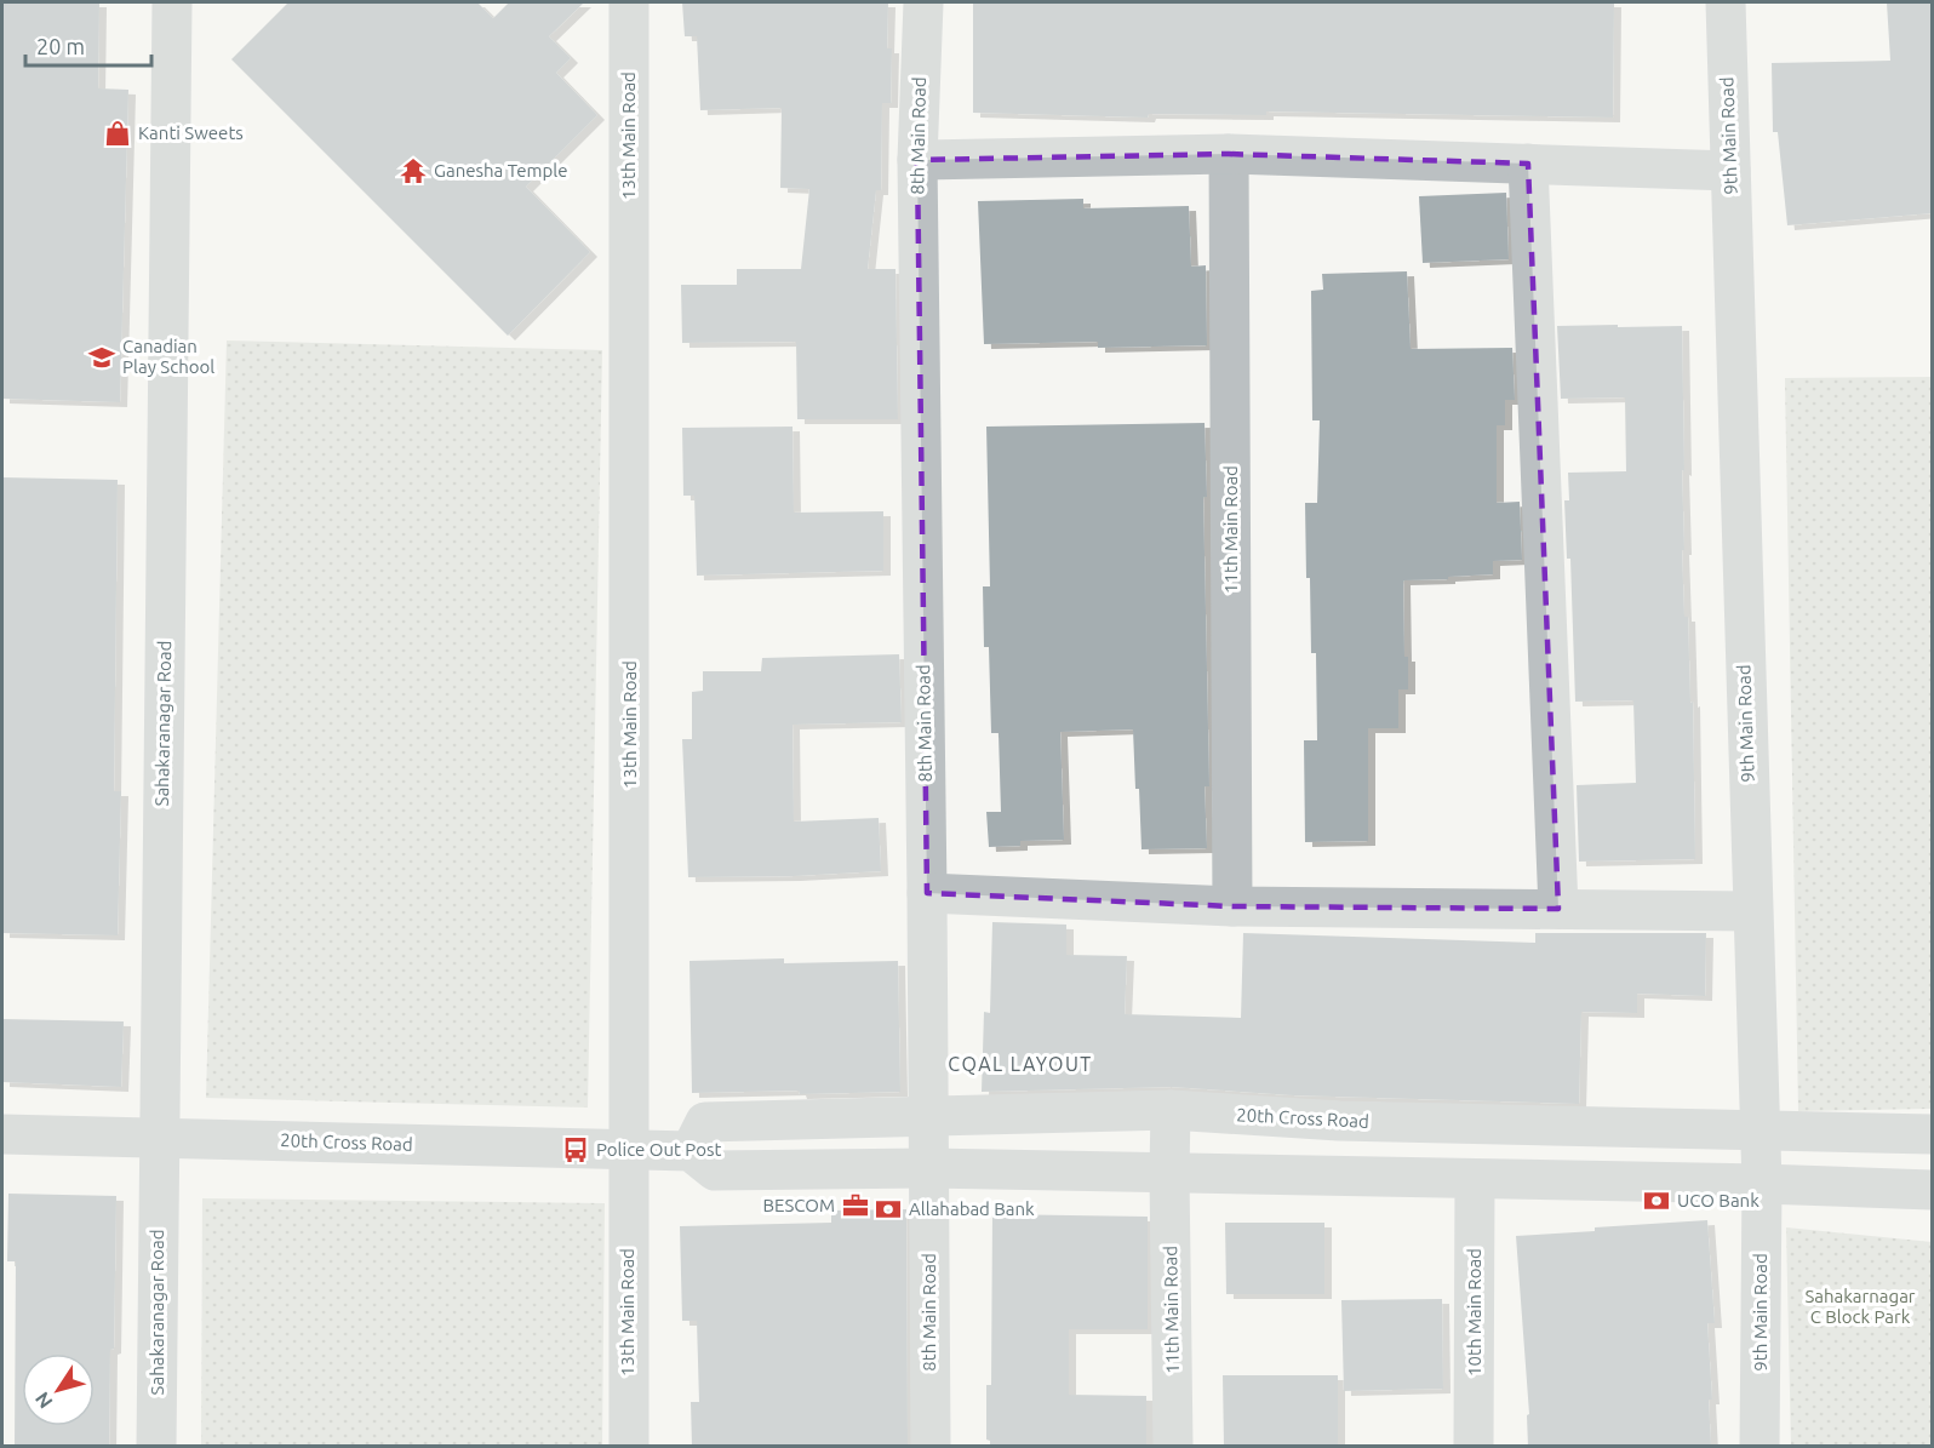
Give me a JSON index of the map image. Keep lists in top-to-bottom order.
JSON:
{
  "streets": {
    "street": [
      "13th Main Road",
      "8th Main Road",
      "9th Main Road",
      "11th Main Road",
      "Sahakaranagar Road",
      "20th Cross Road",
      "10th Main Road"
    ]
  },
  "crossings": [
    ["13th Main Road", "20th Cross Road"],
    ["8th Main Road", "20th Cross Road"],
    ["9th Main Road", "20th Cross Road"],
    ["11th Main Road", "20th Cross Road"],
    ["Sahakaranagar Road", "20th Cross Road"]
  ],
  "districts": ["CQAL LAYOUT"],
  "parks": ["Sahakarnagar C Block Park"],
  "places": {
    "shop": ["Kanti Sweets"],
    "temple": ["Ganesha Temple"],
    "school or university": ["Canadian Play School"],
    "bus stop": ["Police Out Post"],
    "bank": ["UCO Bank", "Allahabad Bank"],
    "office": ["BESCOM"]
  },
  "scale_bar": "20 m",
  "north": "bottom left"
}
